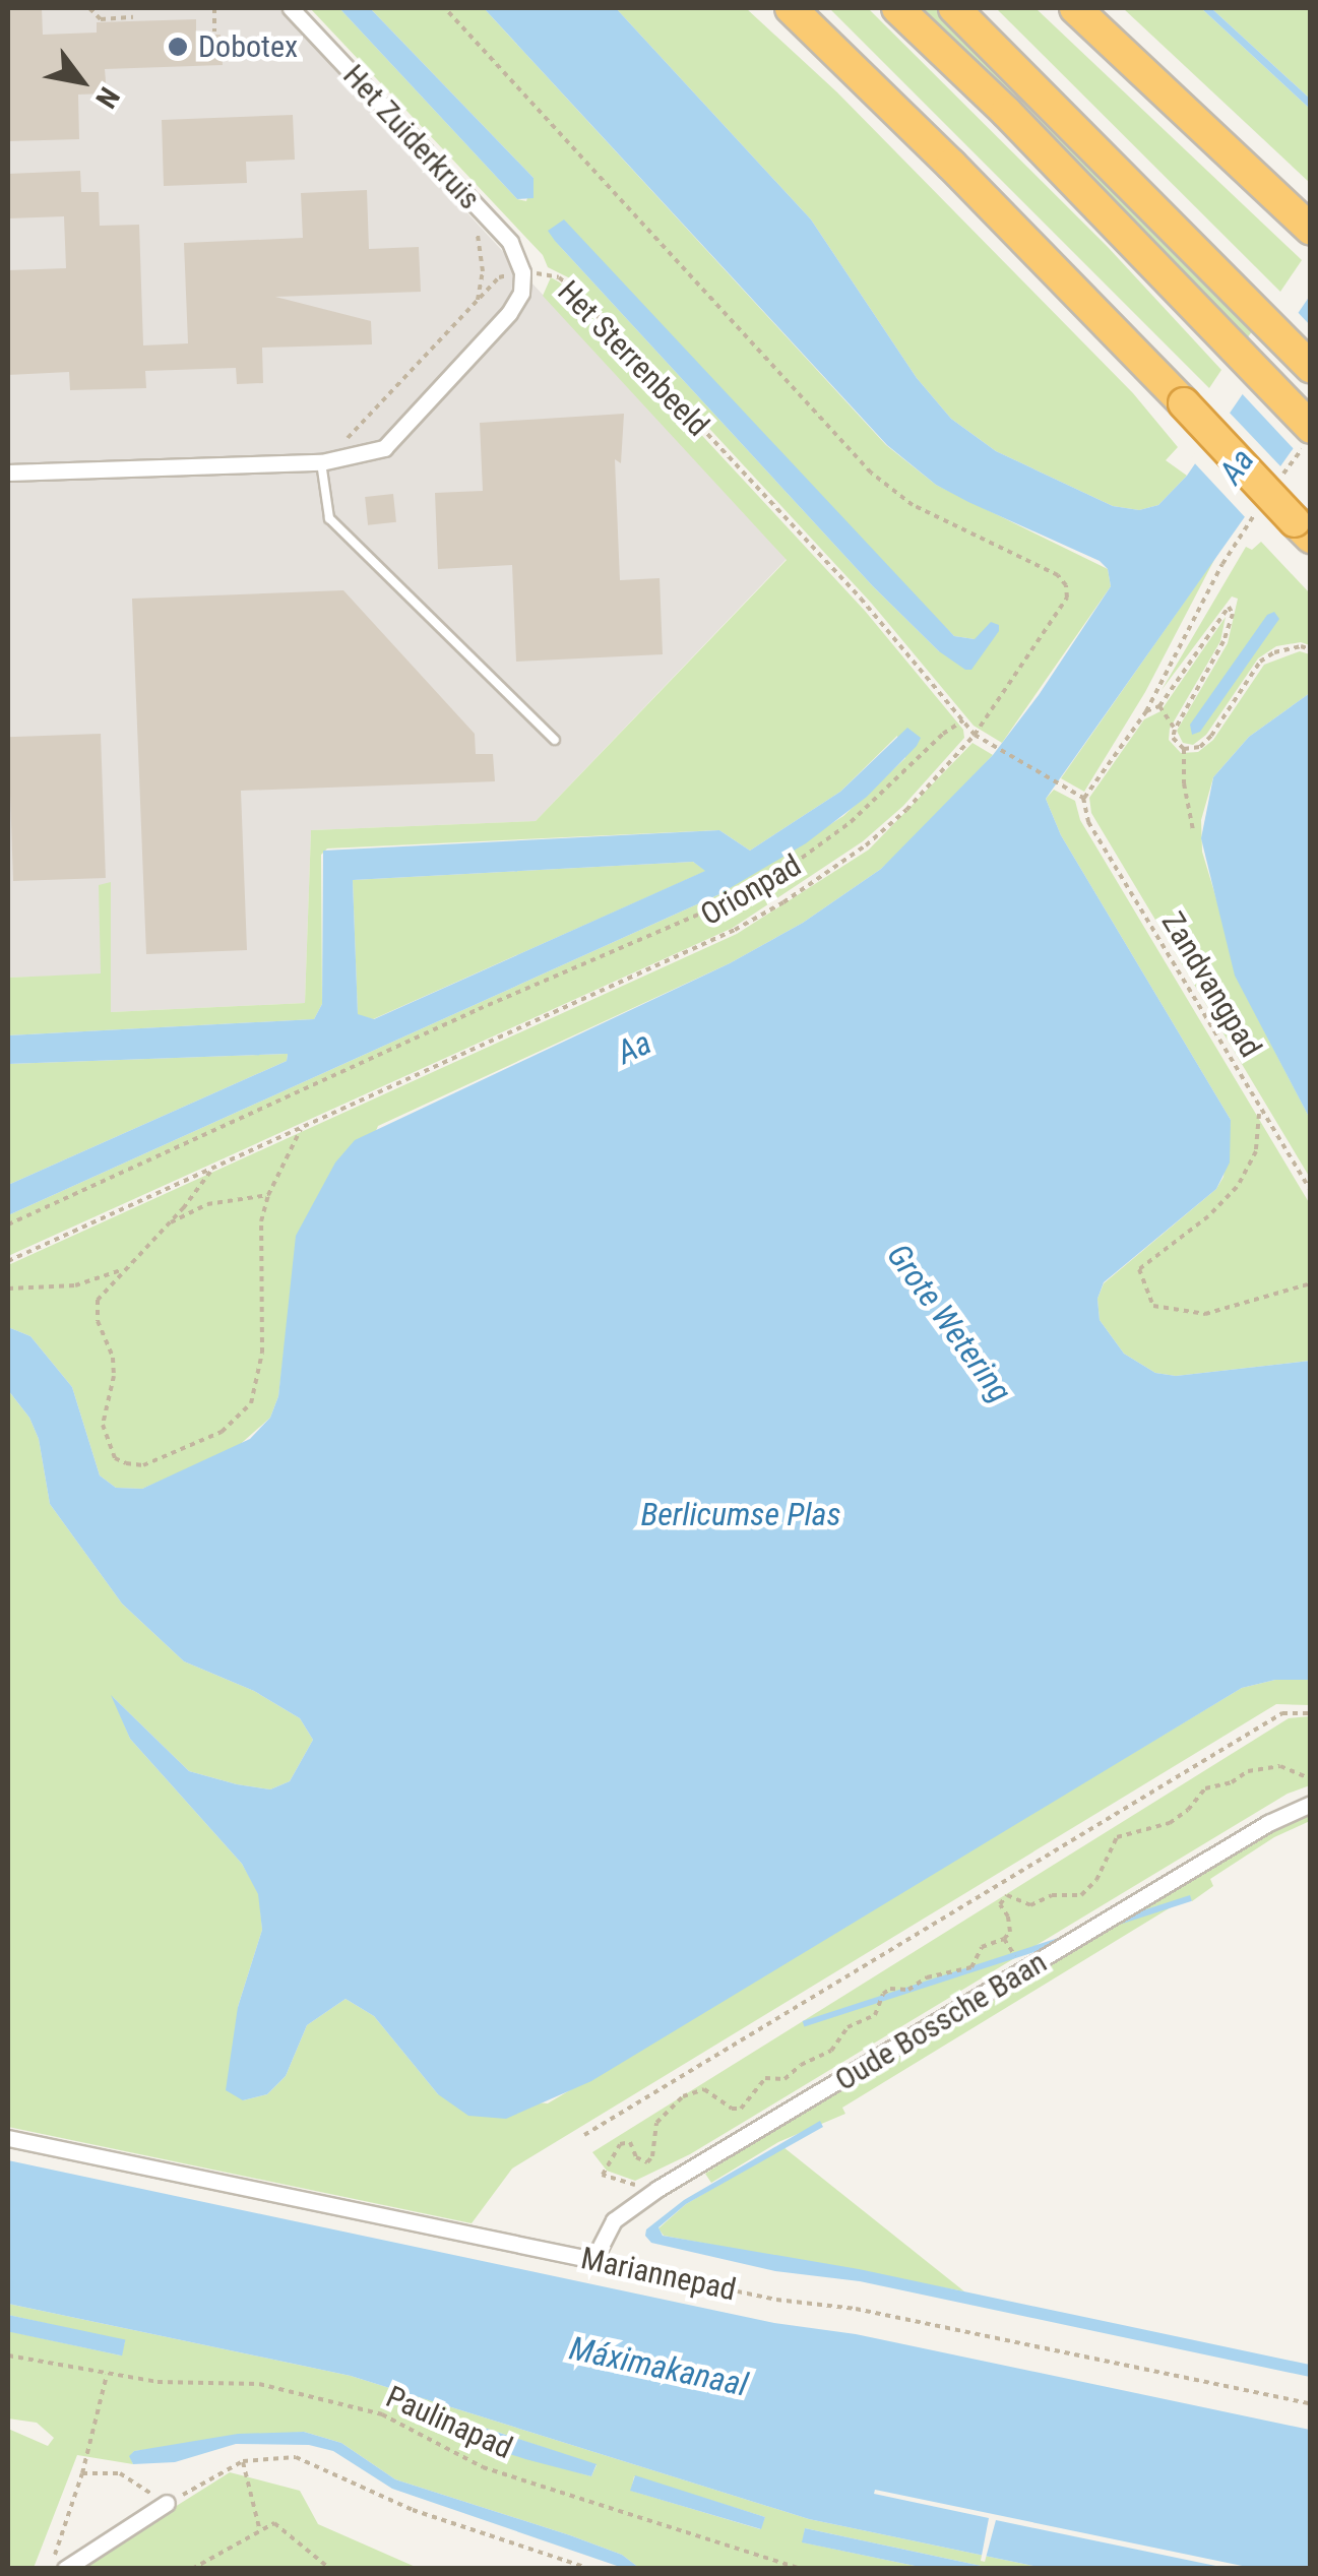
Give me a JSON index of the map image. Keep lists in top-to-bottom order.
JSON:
{
  "streets": {
    "street": [
      "Het Zuiderkruis",
      "Het Sterrenbeeld",
      "Oude Bossche Baan",
      "Mariannepad"
    ],
    "path": ["Orionpad", "Zandvangpad", "Paulinapad"]
  },
  "crossings": [
    ["Het Zuiderkruis", "Het Sterrenbeeld"],
    ["Het Sterrenbeeld", "Orionpad"],
    ["Oude Bossche Baan", "Mariannepad"]
  ],
  "water": [
    "Aa",
    "Grote Wetering",
    "Berlicumse Plas",
    "Máximakanaal"
  ],
  "places": ["Dobotex"],
  "north": "bottom right"
}
